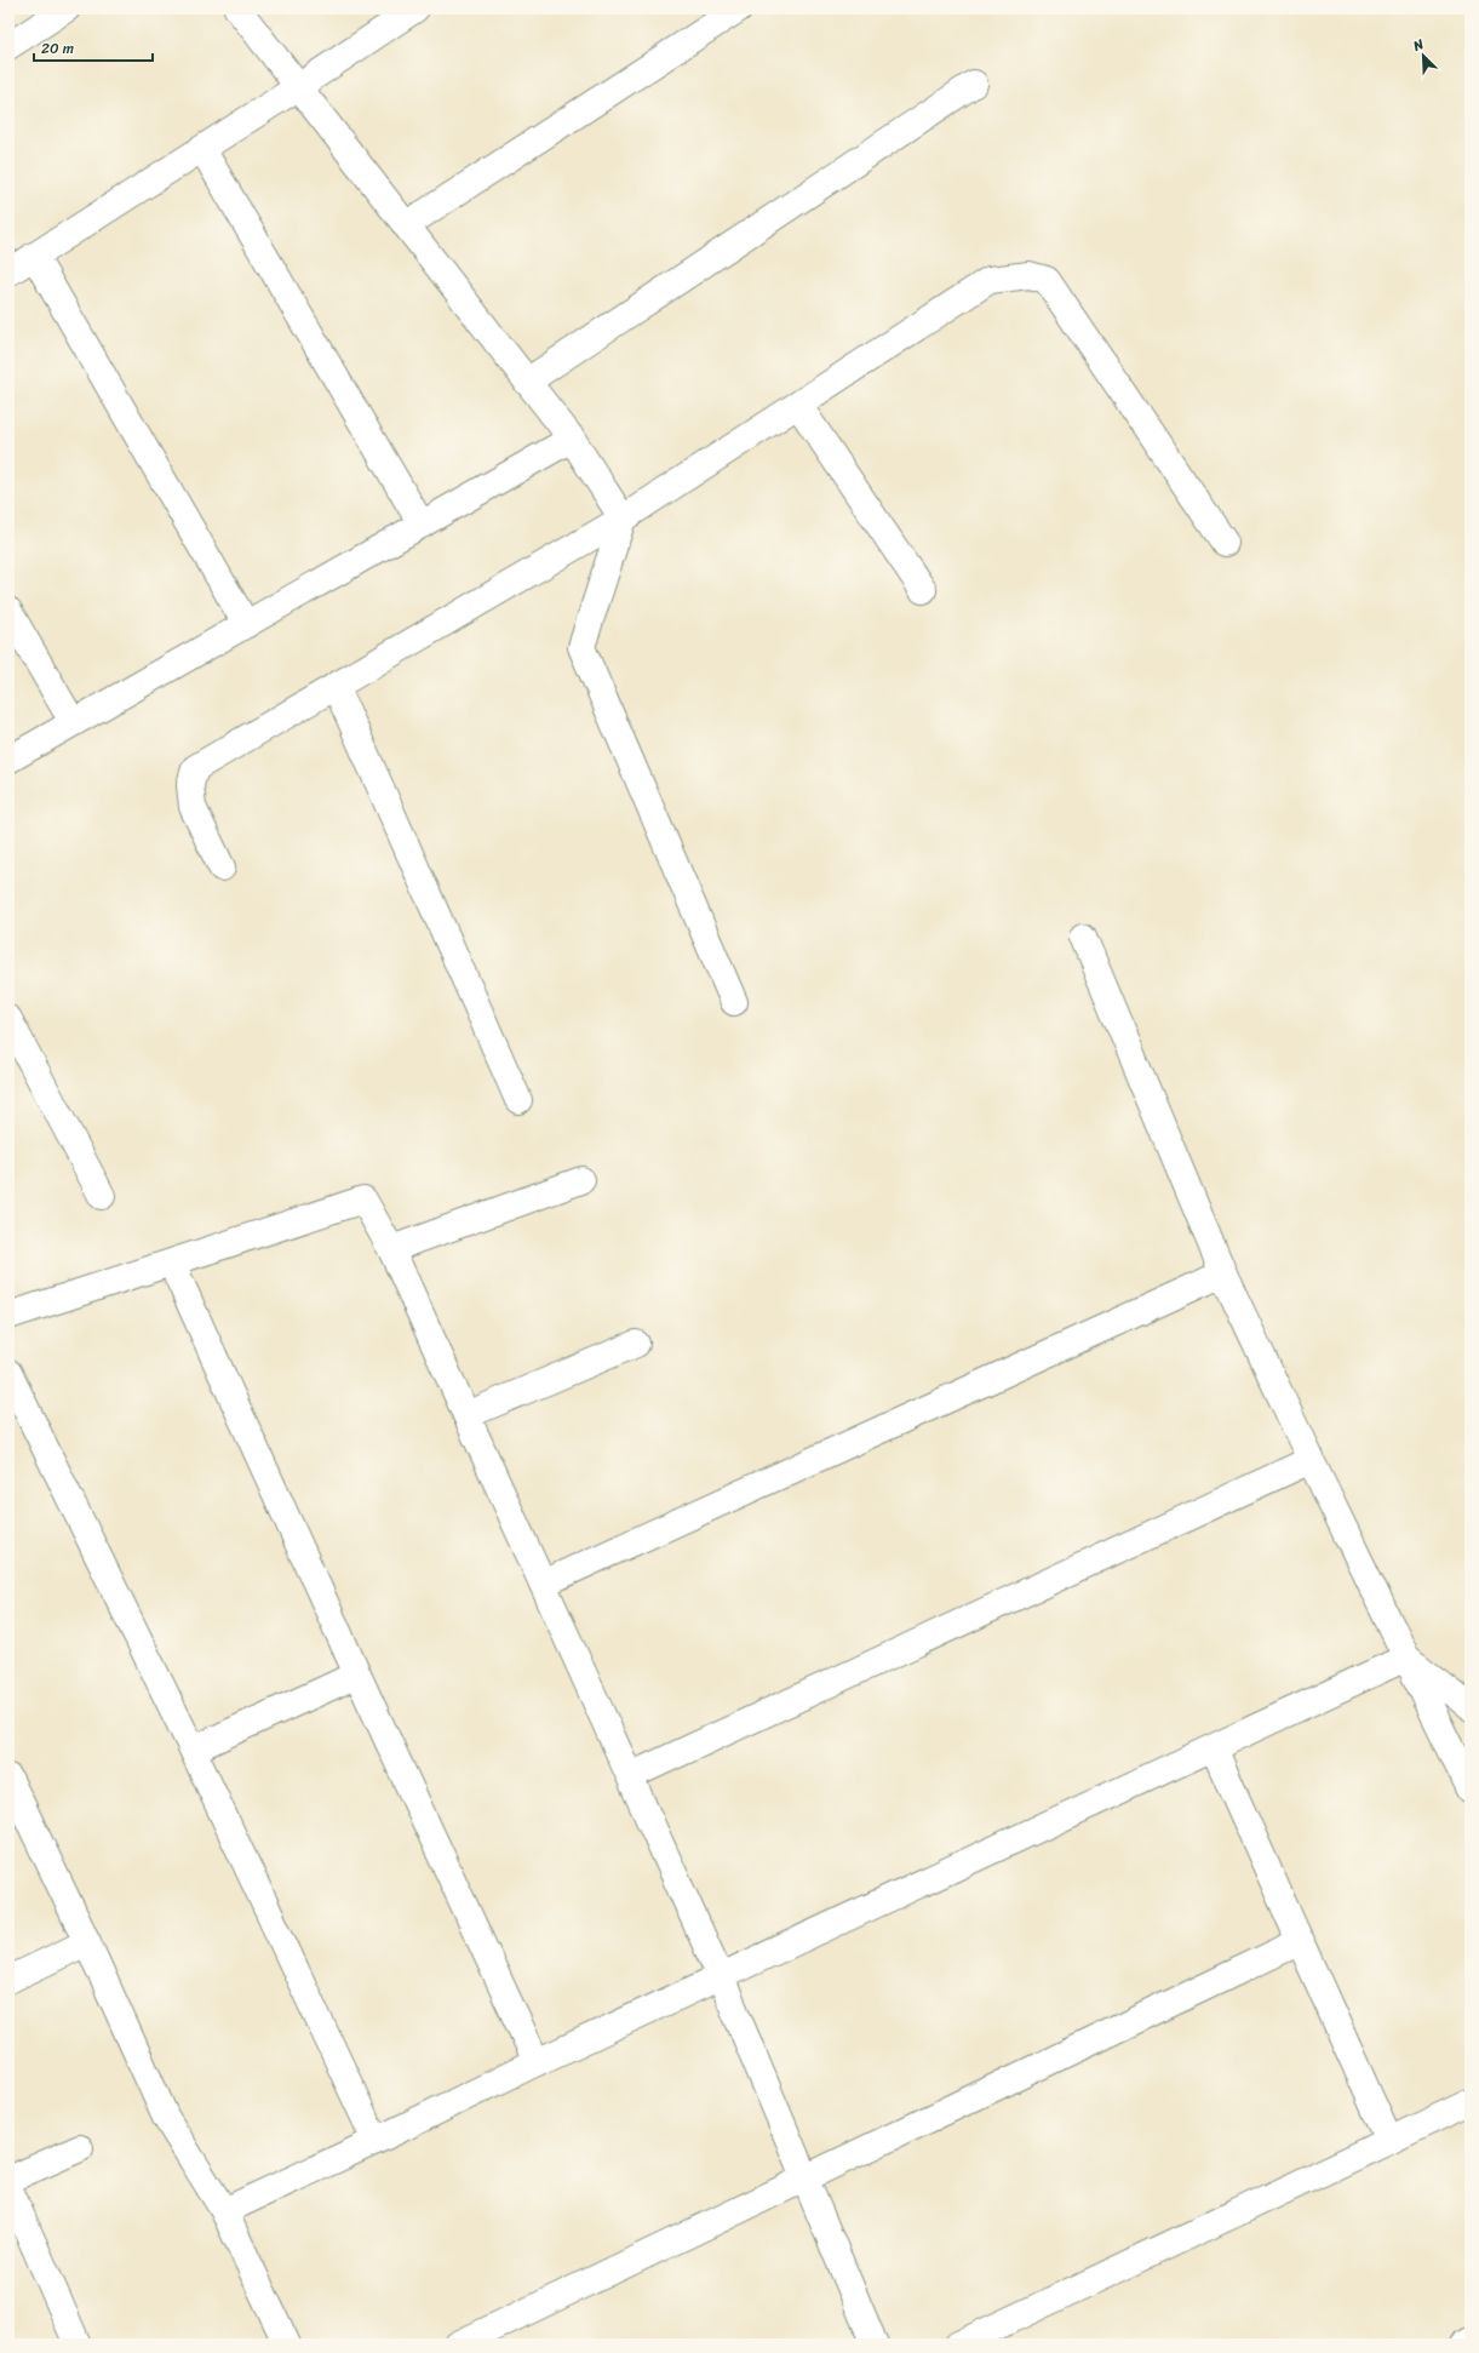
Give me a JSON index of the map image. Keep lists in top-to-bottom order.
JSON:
{
  "scale_bar": "20 m",
  "north": "top left"
}
